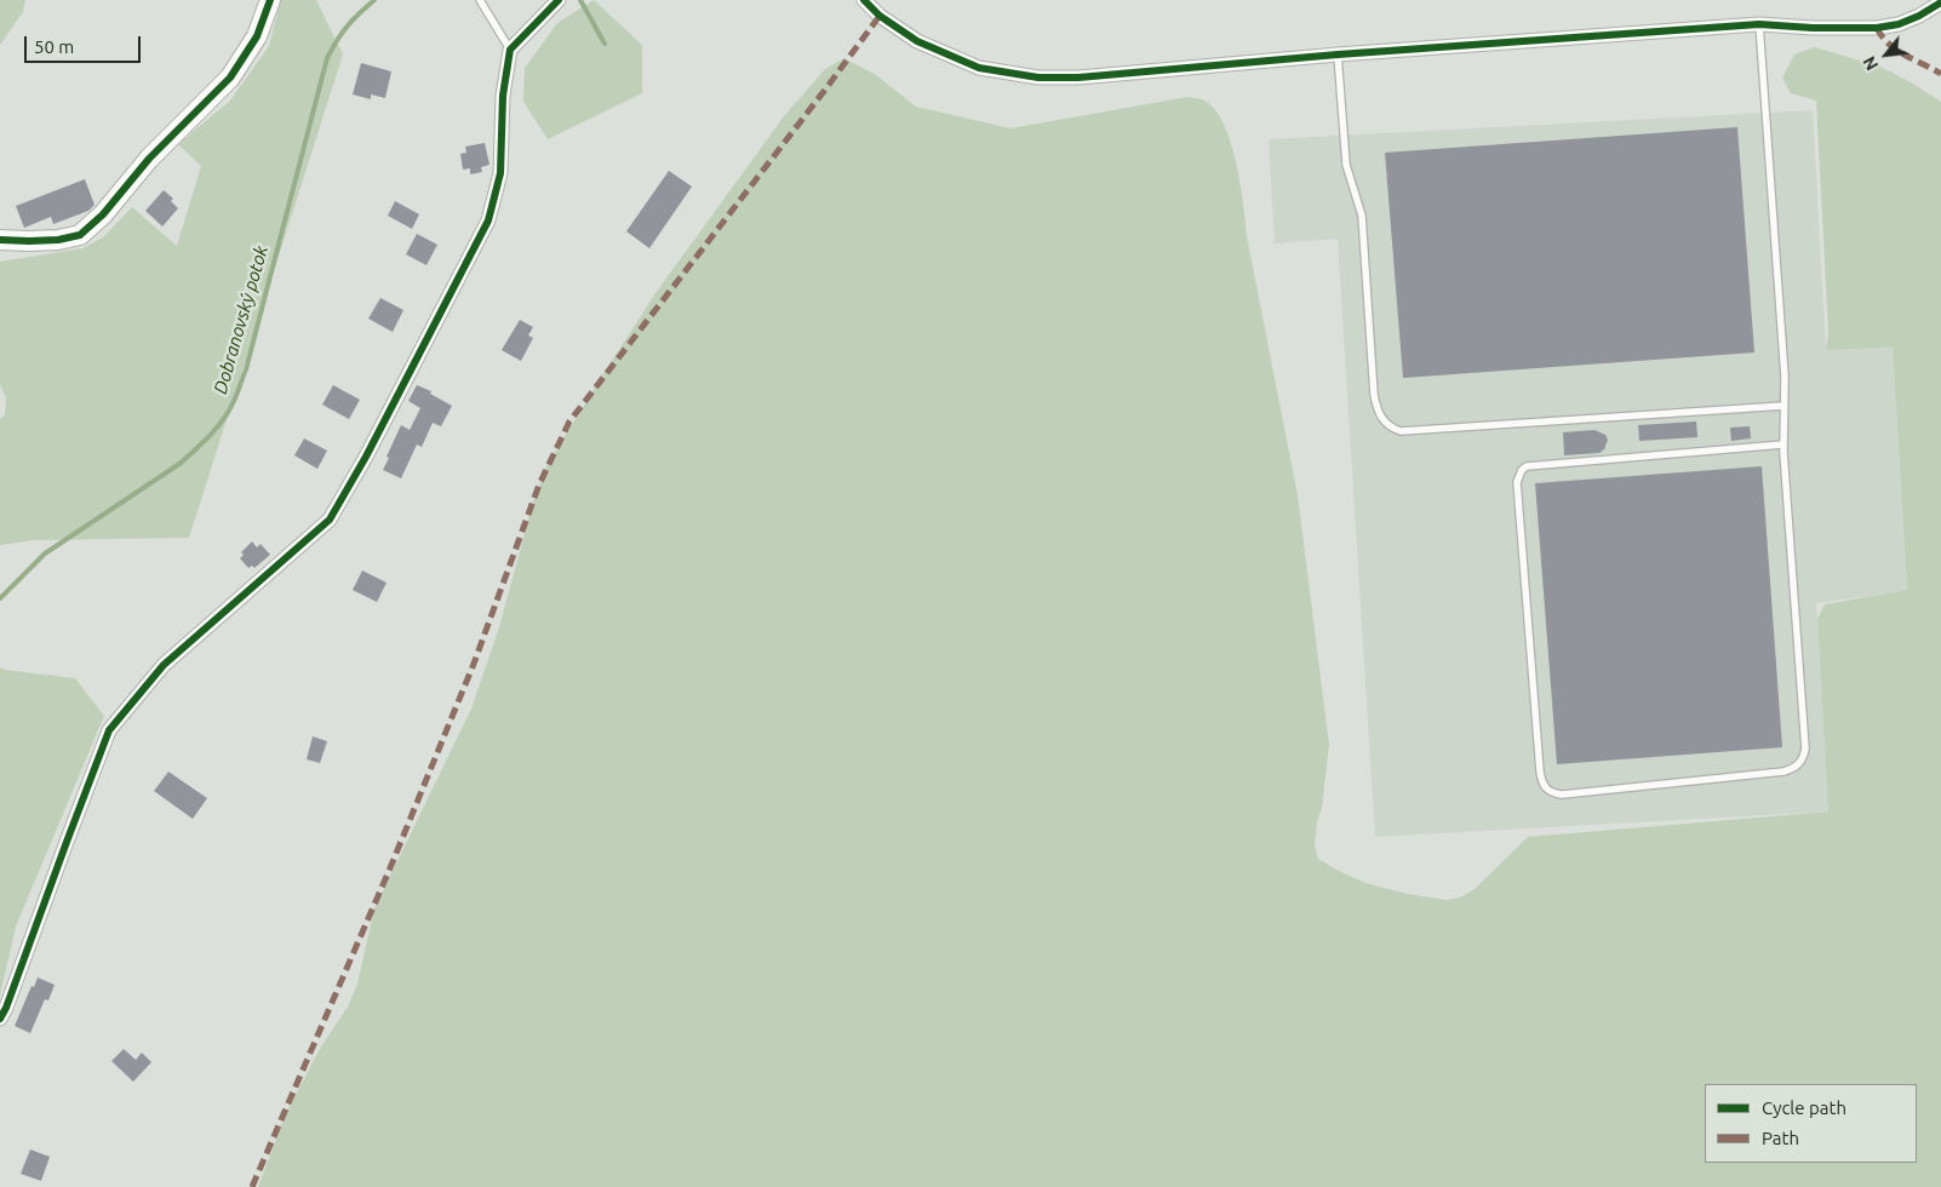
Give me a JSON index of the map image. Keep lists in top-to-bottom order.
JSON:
{
  "water": ["Dobranovský potok"],
  "legend": ["Cycle path", "Path"],
  "scale_bar": "50 m",
  "north": "bottom left"
}
